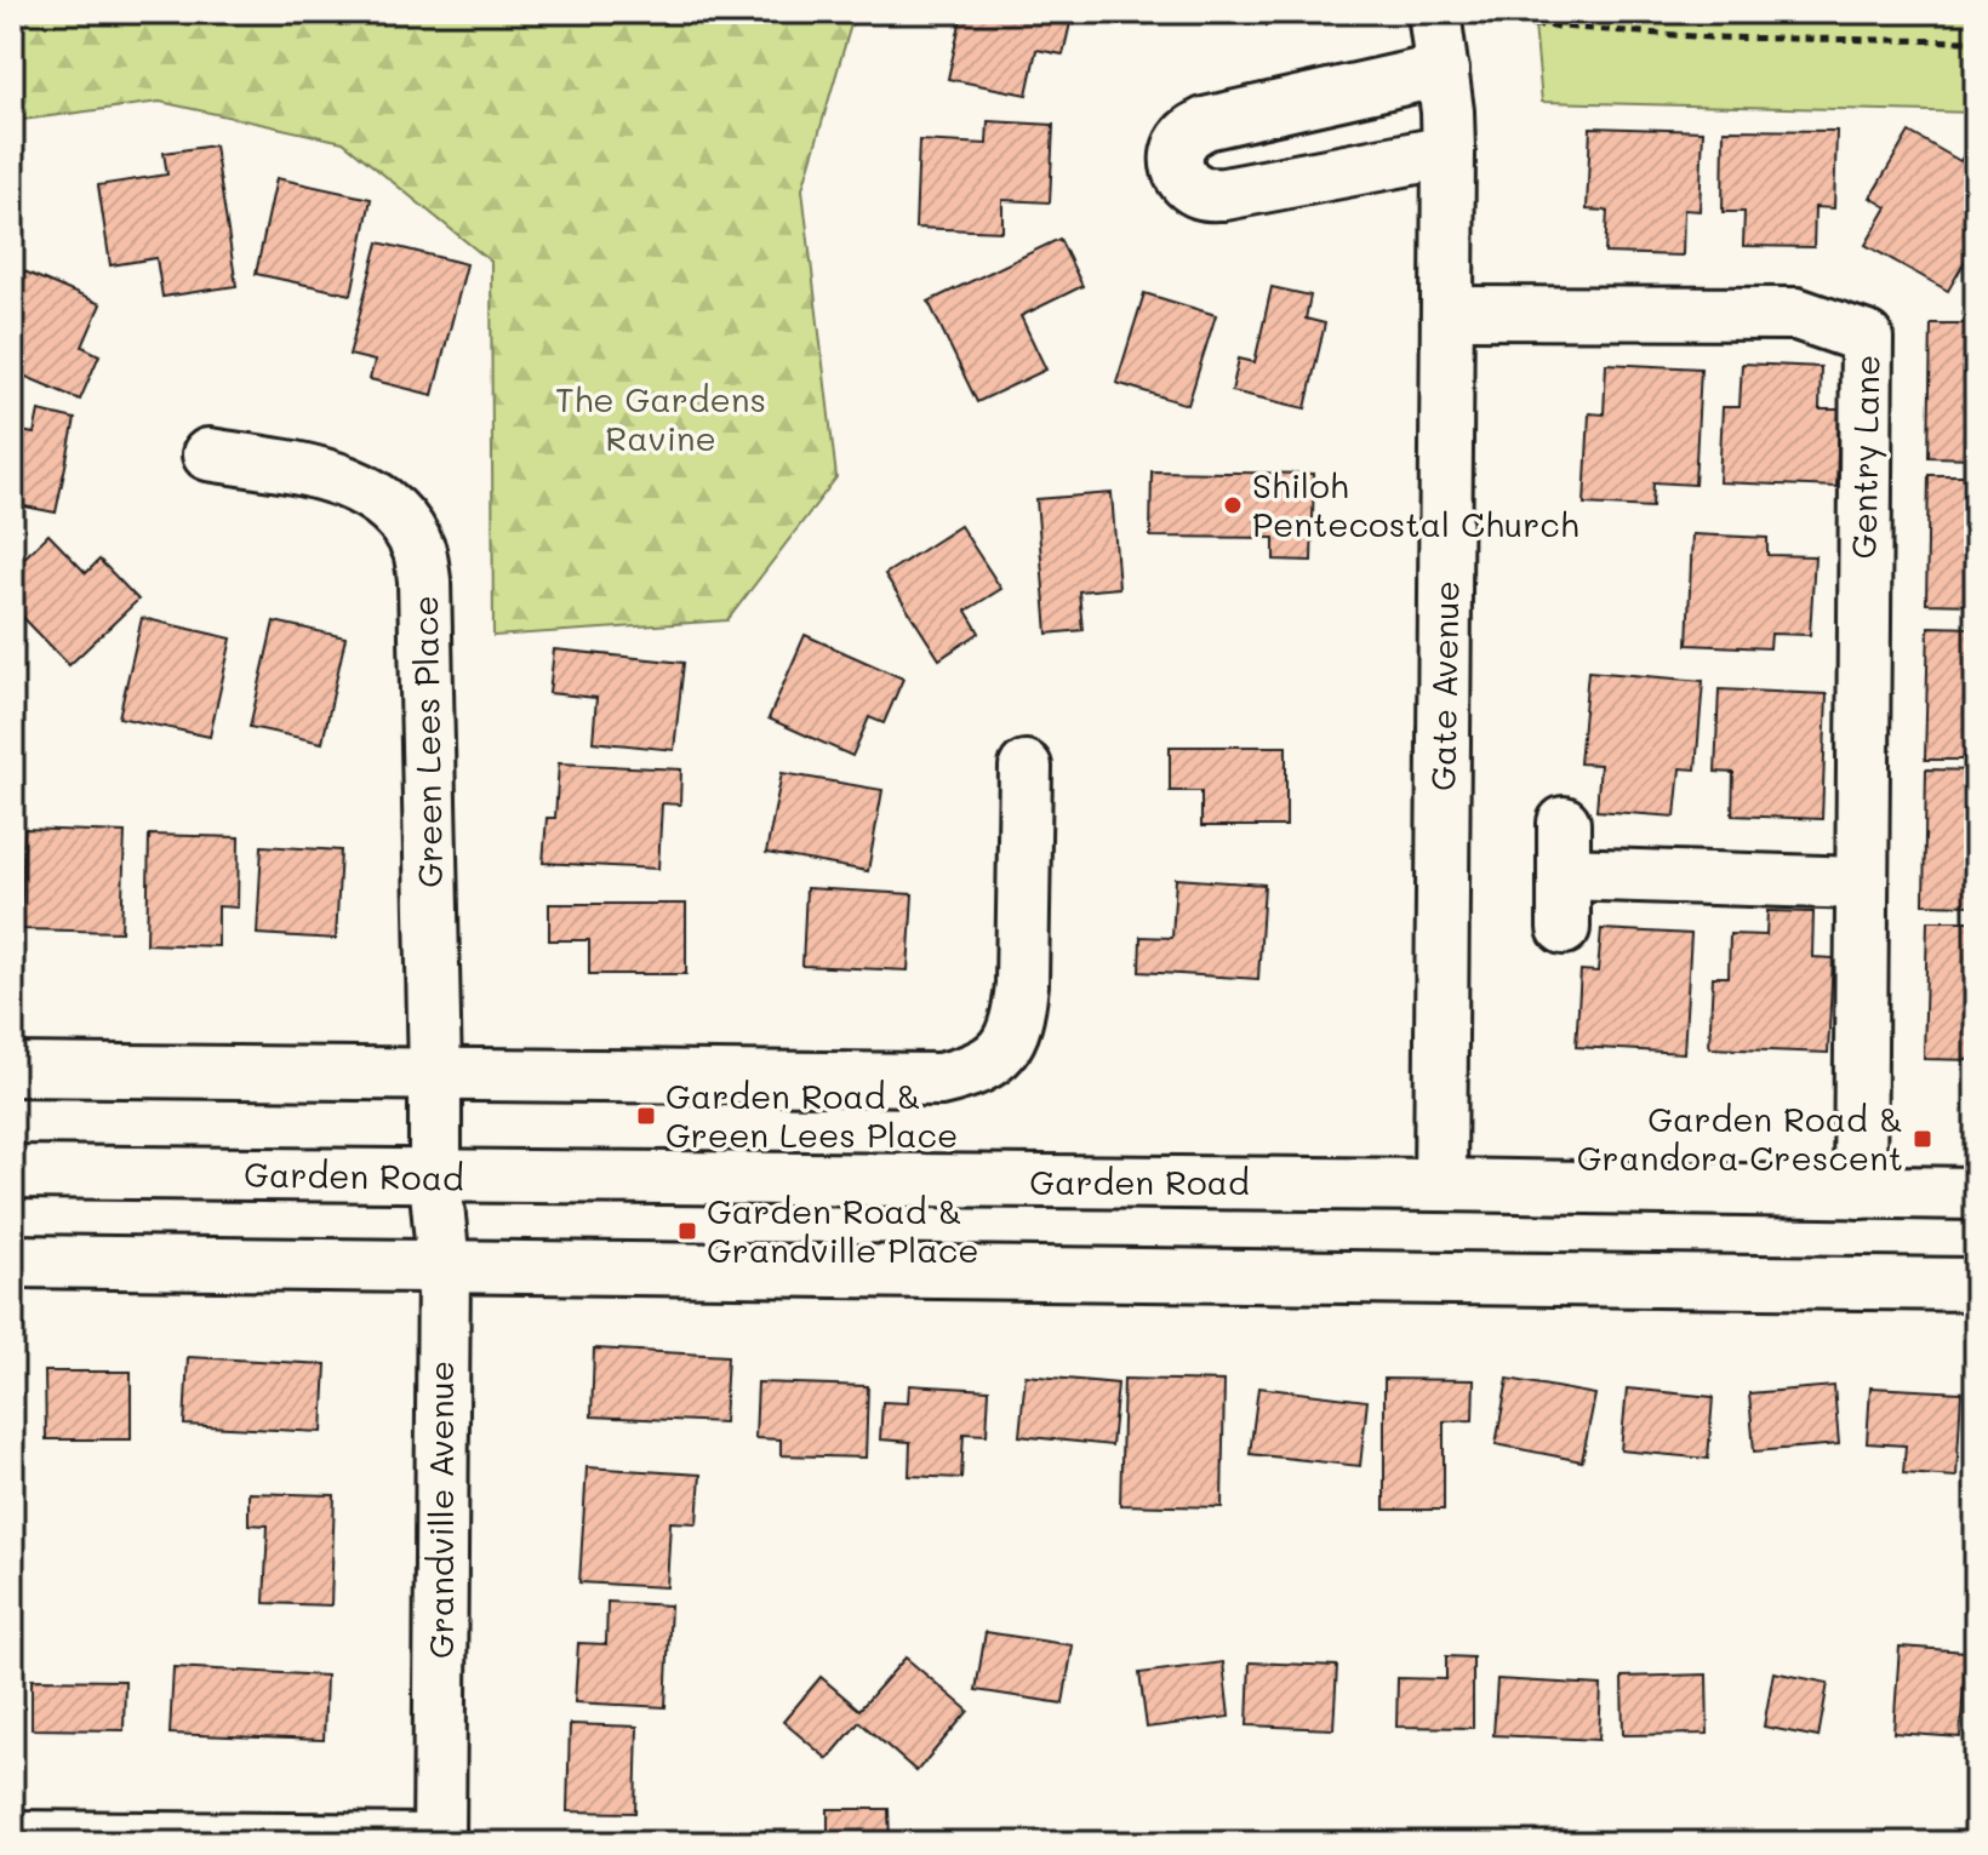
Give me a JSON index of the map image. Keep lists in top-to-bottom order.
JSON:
{
  "streets": {
    "street": [
      "Gentry Lane",
      "Gate Avenue",
      "Green Lees Place",
      "Garden Road",
      "Grandville Avenue"
    ]
  },
  "crossings": [
    ["Gentry Lane", "Gate Avenue"],
    ["Gentry Lane", "Garden Road"],
    ["Gate Avenue", "Garden Road"],
    ["Green Lees Place", "Garden Road"],
    ["Green Lees Place", "Grandville Avenue"],
    ["Garden Road", "Grandville Avenue"]
  ],
  "parks": ["The Gardens Ravine"],
  "places": {
    "other": ["Shiloh Pentecostal Church"],
    "transit": ["Garden Road & Green Lees Place", "Garden Road & Grandora Crescent", "Garden Road & Grandville Place"]
  }
}
